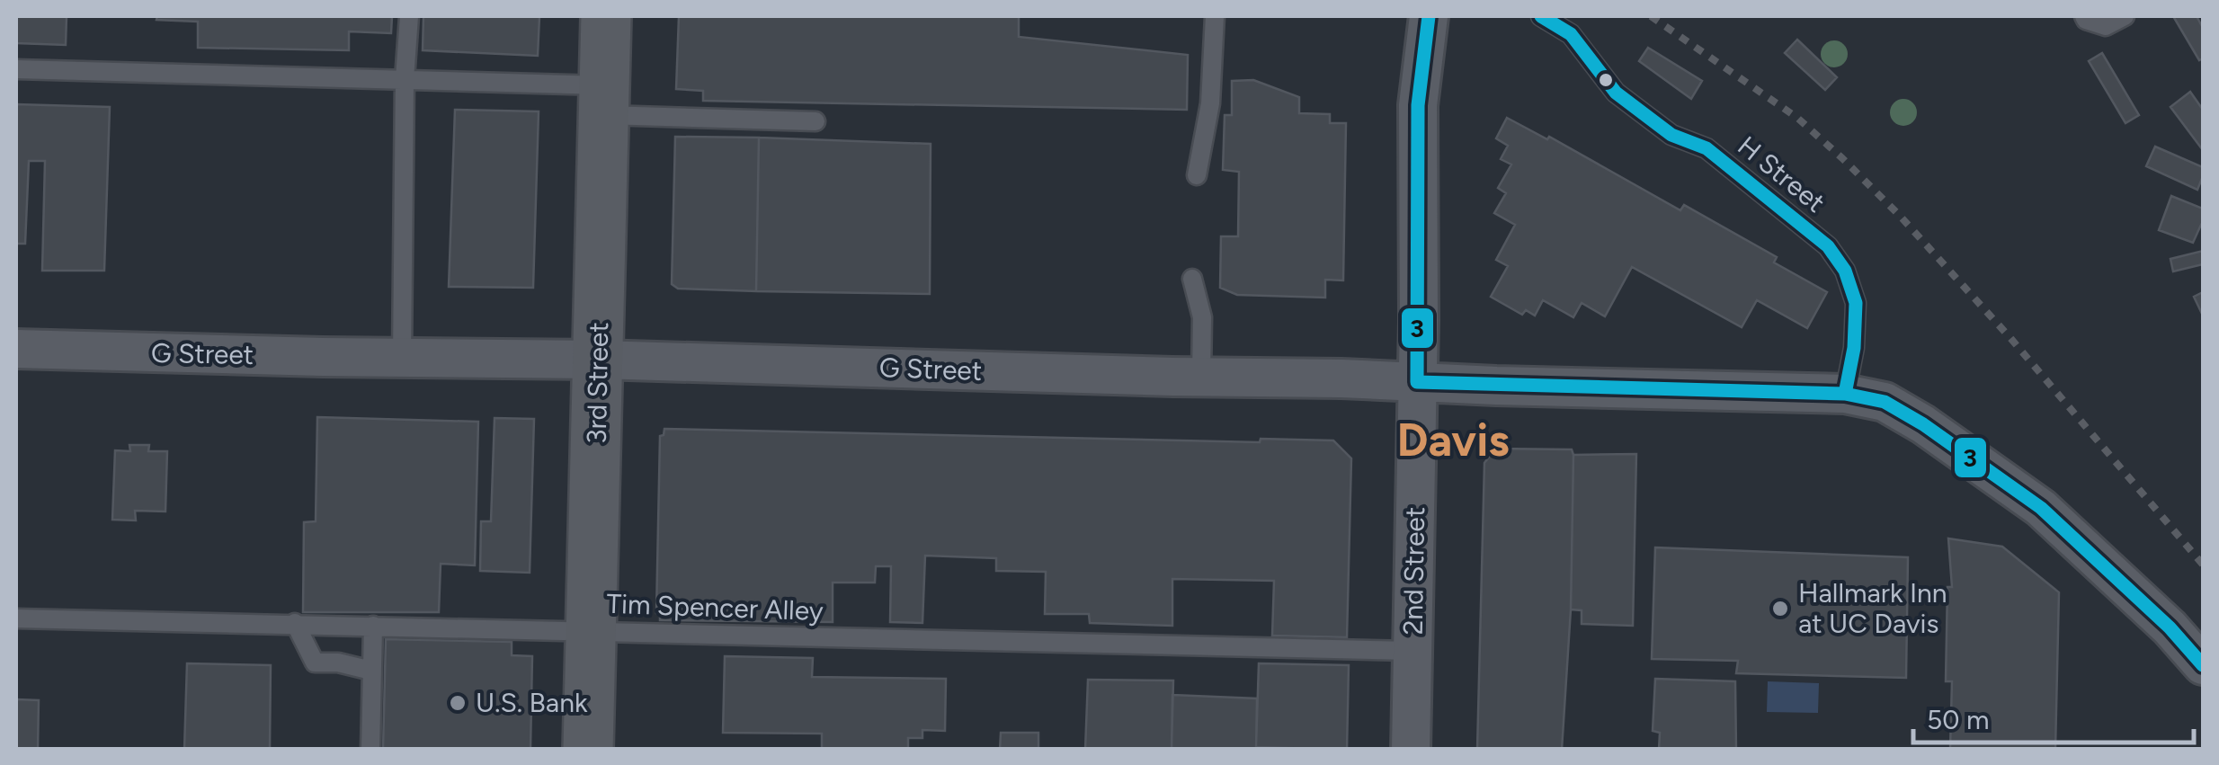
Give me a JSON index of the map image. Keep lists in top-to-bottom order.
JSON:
{
  "streets": {
    "street": ["G Street", "3rd Street", "2nd Street"],
    "lane": ["H Street", "Tim Spencer Alley"]
  },
  "crossings": [
    ["H Street", "G Street"],
    ["G Street", "3rd Street"],
    ["G Street", "2nd Street"],
    ["3rd Street", "Tim Spencer Alley"],
    ["2nd Street", "Tim Spencer Alley"]
  ],
  "districts": ["Davis"],
  "places": ["Hallmark Inn at UC Davis", "U.S. Bank"],
  "lines": ["transit line 3"],
  "scale_bar": "50 m"
}
